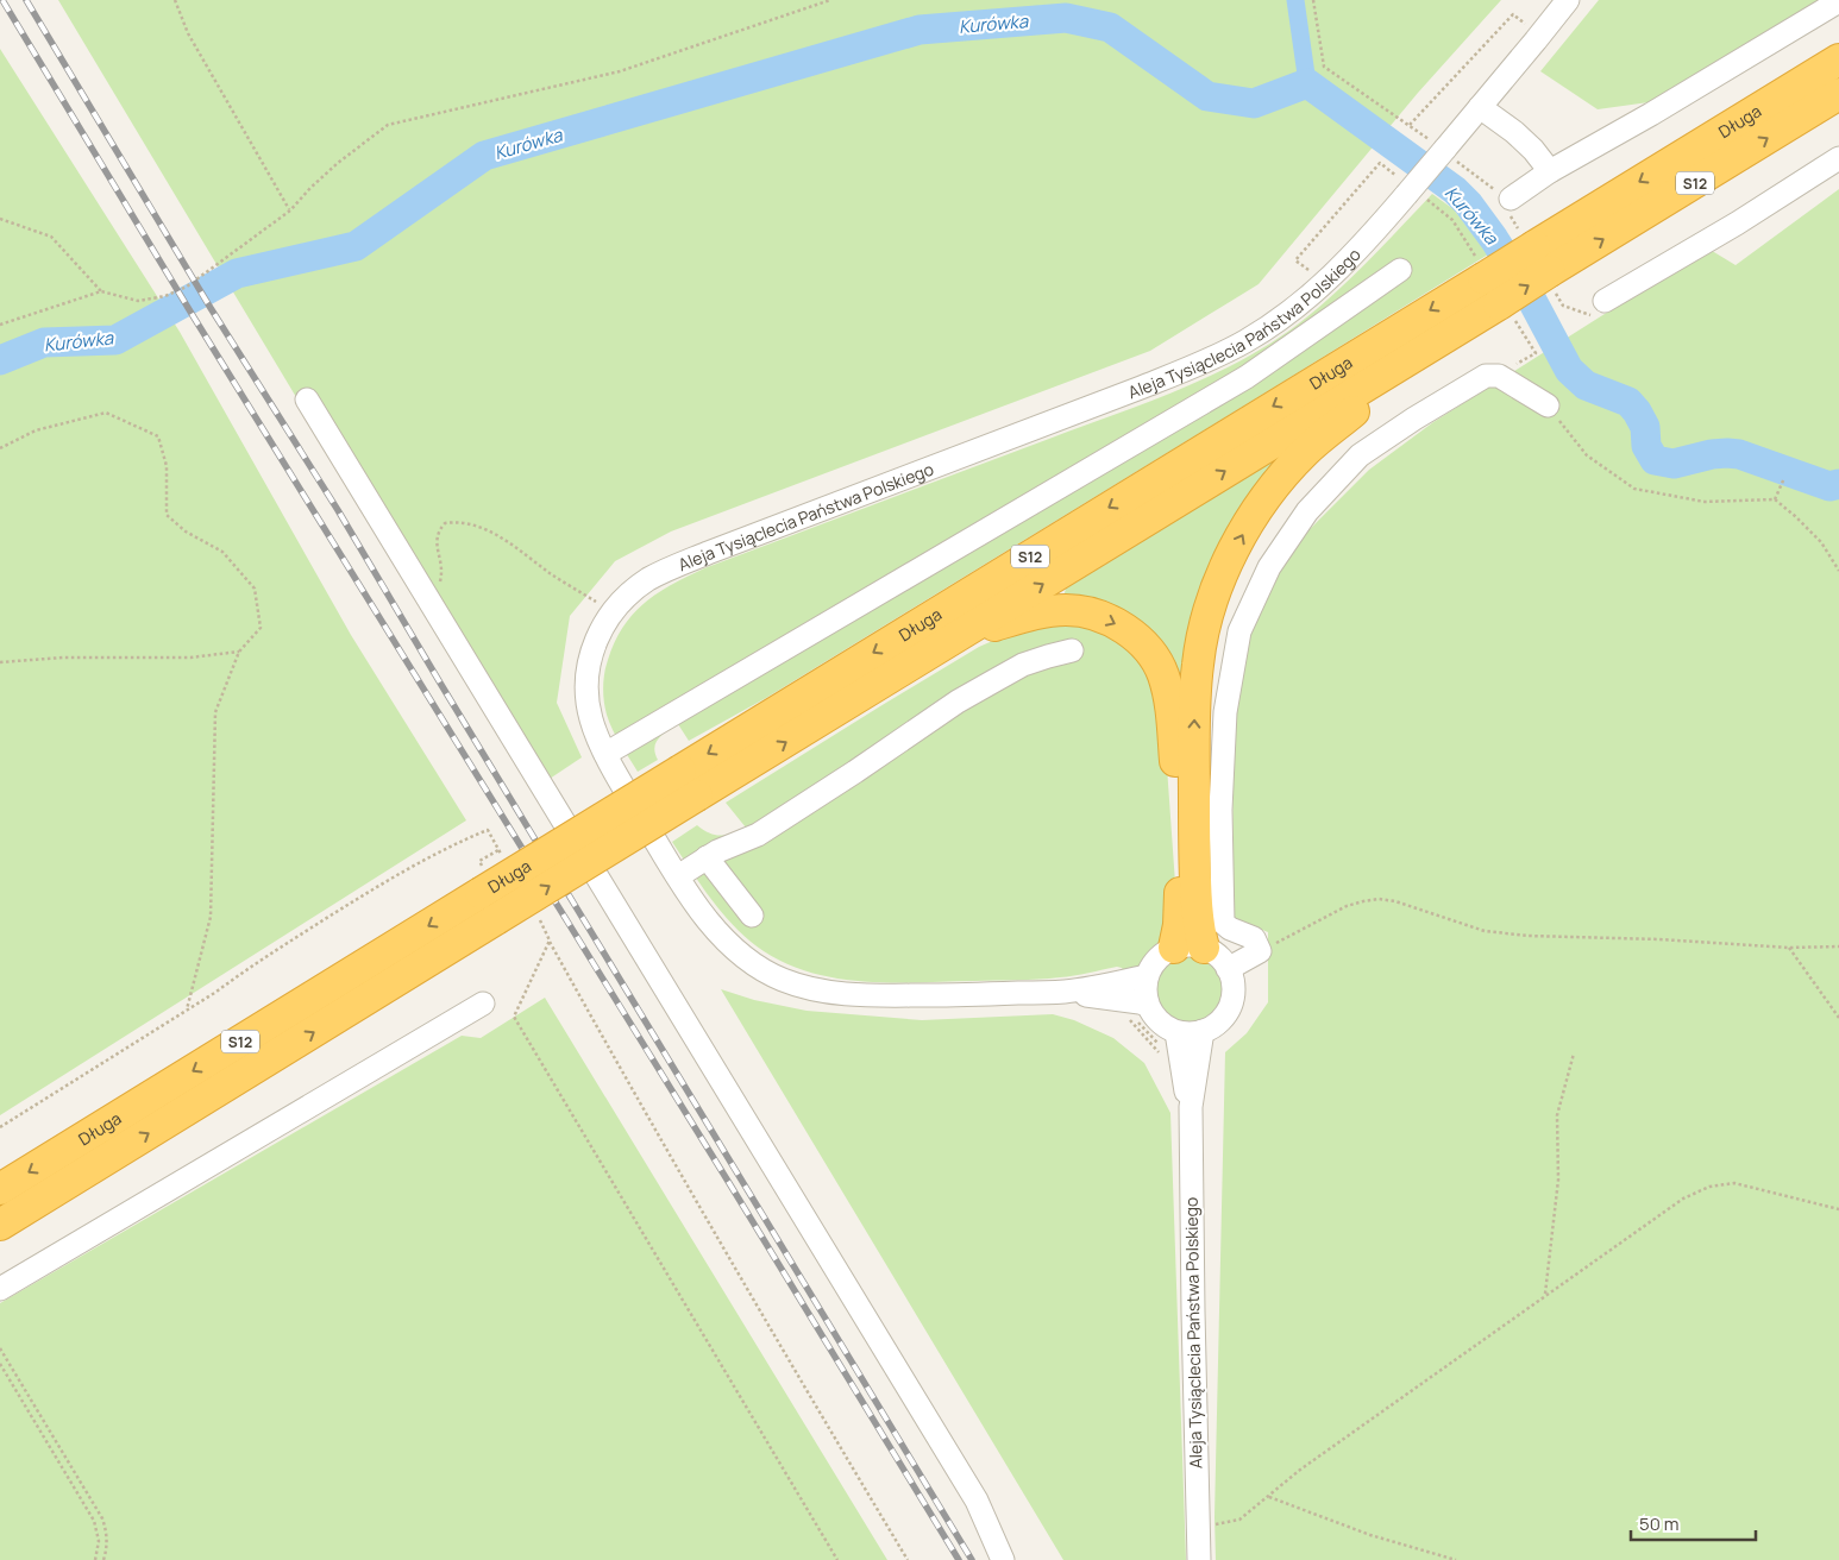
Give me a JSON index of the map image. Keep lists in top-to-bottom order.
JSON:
{
  "streets": {
    "highway": ["Długa", "S12"],
    "street": ["Aleja Tysiąclecia Państwa Polskiego"]
  },
  "crossings": [
    ["Długa", "S12"]
  ],
  "water": ["Kurówka"],
  "scale_bar": "50 m"
}
